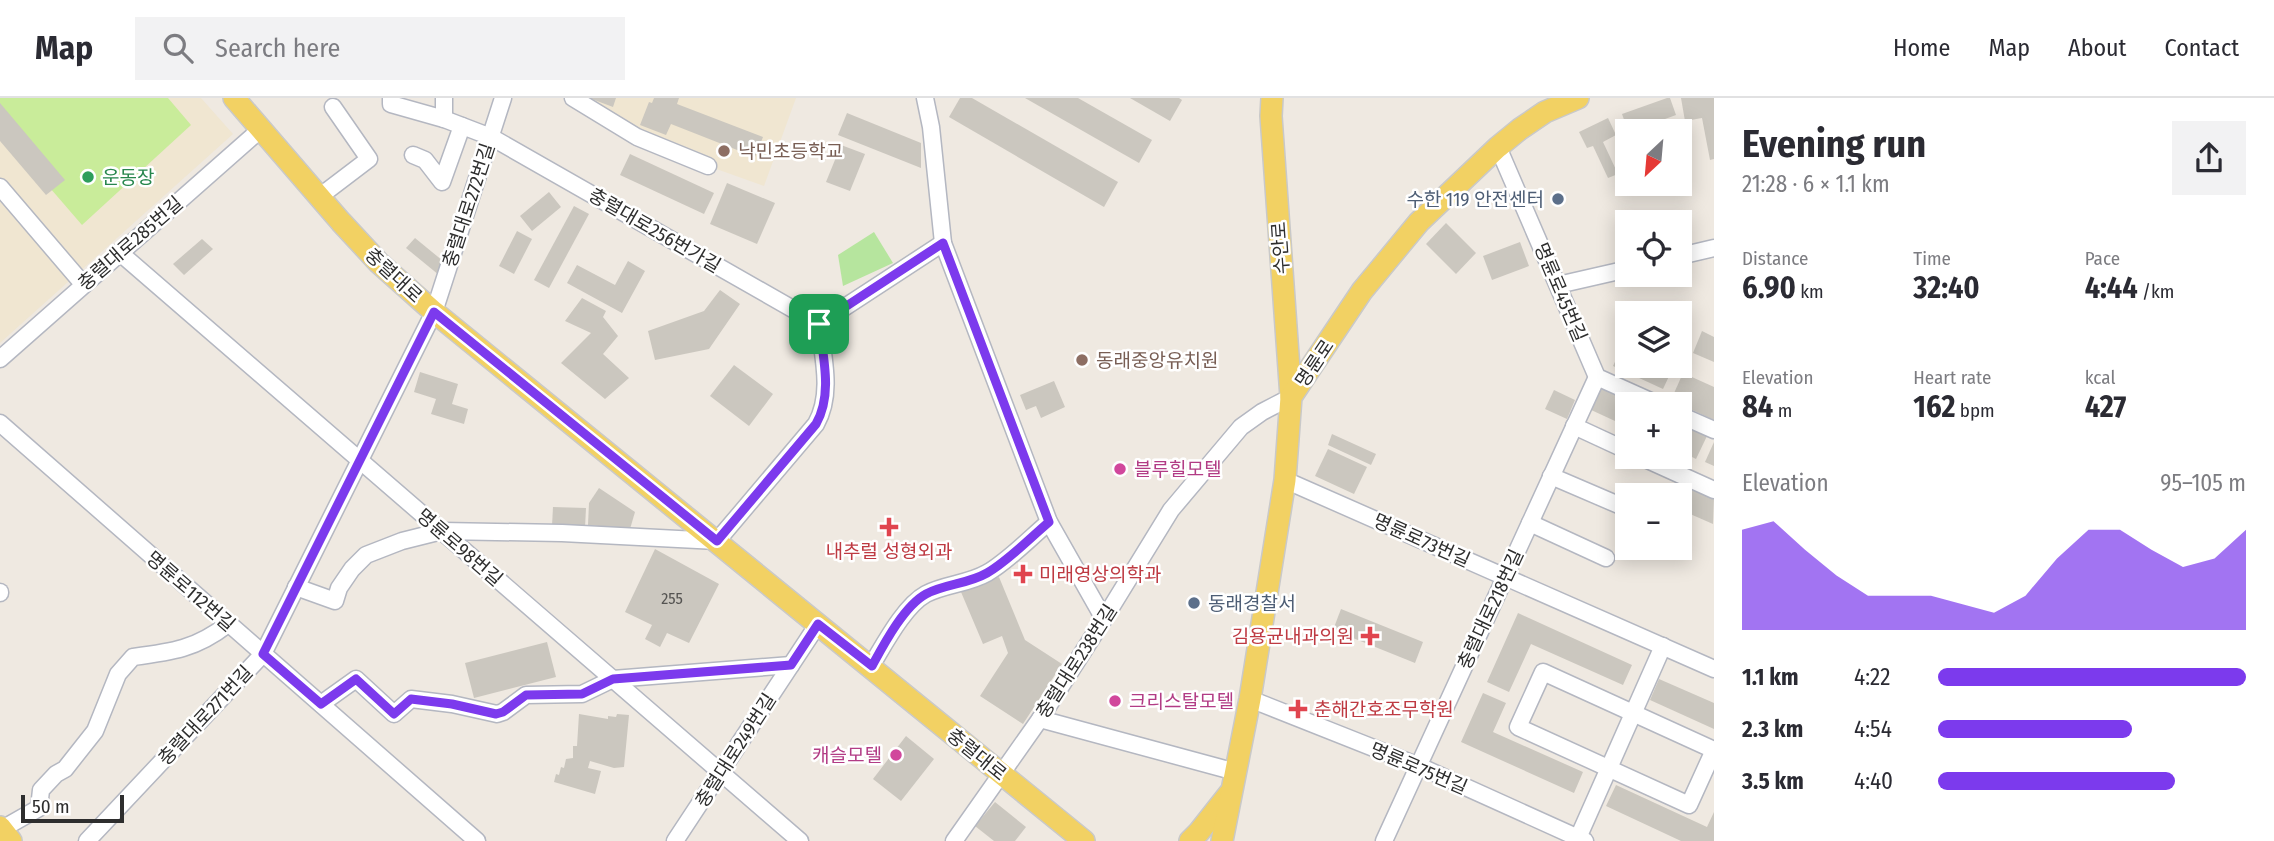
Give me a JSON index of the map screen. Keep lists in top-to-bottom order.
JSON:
{
  "streets": {
    "main road": ["수안로", "충렬대로", "명륜로"],
    "street": [
      "충렬대로272번길",
      "충렬대로256번가길",
      "충렬대로285번길",
      "명륜로45번길",
      "명륜로73번길",
      "명륜로98번길",
      "명륜로112번길",
      "충렬대로218번길",
      "충렬대로238번길",
      "충렬대로271번길",
      "충렬대로249번길",
      "명륜로75번길"
    ]
  },
  "crossings": [
    ["충렬대로272번길", "충렬대로256번가길"],
    ["충렬대로272번길", "충렬대로"],
    ["충렬대로272번길", "충렬대로271번길"],
    ["충렬대로285번길", "충렬대로"],
    ["충렬대로285번길", "명륜로98번길"],
    ["수안로", "명륜로"],
    ["수안로", "충렬대로238번길"],
    ["충렬대로", "충렬대로238번길"],
    ["충렬대로", "충렬대로271번길"],
    ["충렬대로", "충렬대로249번길"],
    ["명륜로45번길", "명륜로"],
    ["명륜로45번길", "충렬대로218번길"],
    ["명륜로", "명륜로73번길"],
    ["명륜로", "충렬대로238번길"],
    ["명륜로", "명륜로75번길"],
    ["명륜로73번길", "충렬대로218번길"],
    ["명륜로98번길", "충렬대로271번길"],
    ["명륜로98번길", "충렬대로249번길"],
    ["명륜로112번길", "충렬대로271번길"],
    ["충렬대로218번길", "명륜로75번길"]
  ],
  "places": {
    "other": [
      "낙민초등학교",
      "운동장",
      "수한 119 안전센터",
      "동래중앙유치원",
      "블루힐모텔",
      "동래경찰서",
      "크리스탈모텔",
      "캐슬모텔"
    ],
    "health": [
      "내추럴 성형외과",
      "미래영상의학과",
      "김용균내과의원",
      "춘해간호조무학원"
    ]
  },
  "house_numbers": ["255"],
  "scale_bar": "50 m",
  "north": "bottom left",
  "page": {
    "header": "Map",
    "search": "Search here",
    "nav": [
      "Home",
      "Map",
      "About",
      "Contact"
    ],
    "heading": ["Evening run", "21:28 · 6 × 1.1 km"],
    "map_buttons": ["+", "−"],
    "stats": [
      ["Distance", "6.90 km"],
      ["Time", "32:40"],
      ["Pace", "4:44 /km"],
      ["Elevation", "84 m"],
      ["Heart rate", "162 bpm"],
      ["kcal", "427"]
    ],
    "chart": ["Elevation", "95–105 m"],
    "list": [
      {
        "name": "1.1 km",
        "note": "4:22"
      },
      {
        "name": "2.3 km",
        "note": "4:54"
      },
      {
        "name": "3.5 km",
        "note": "4:40"
      }
    ],
    "scale": "50 m"
  }
}
